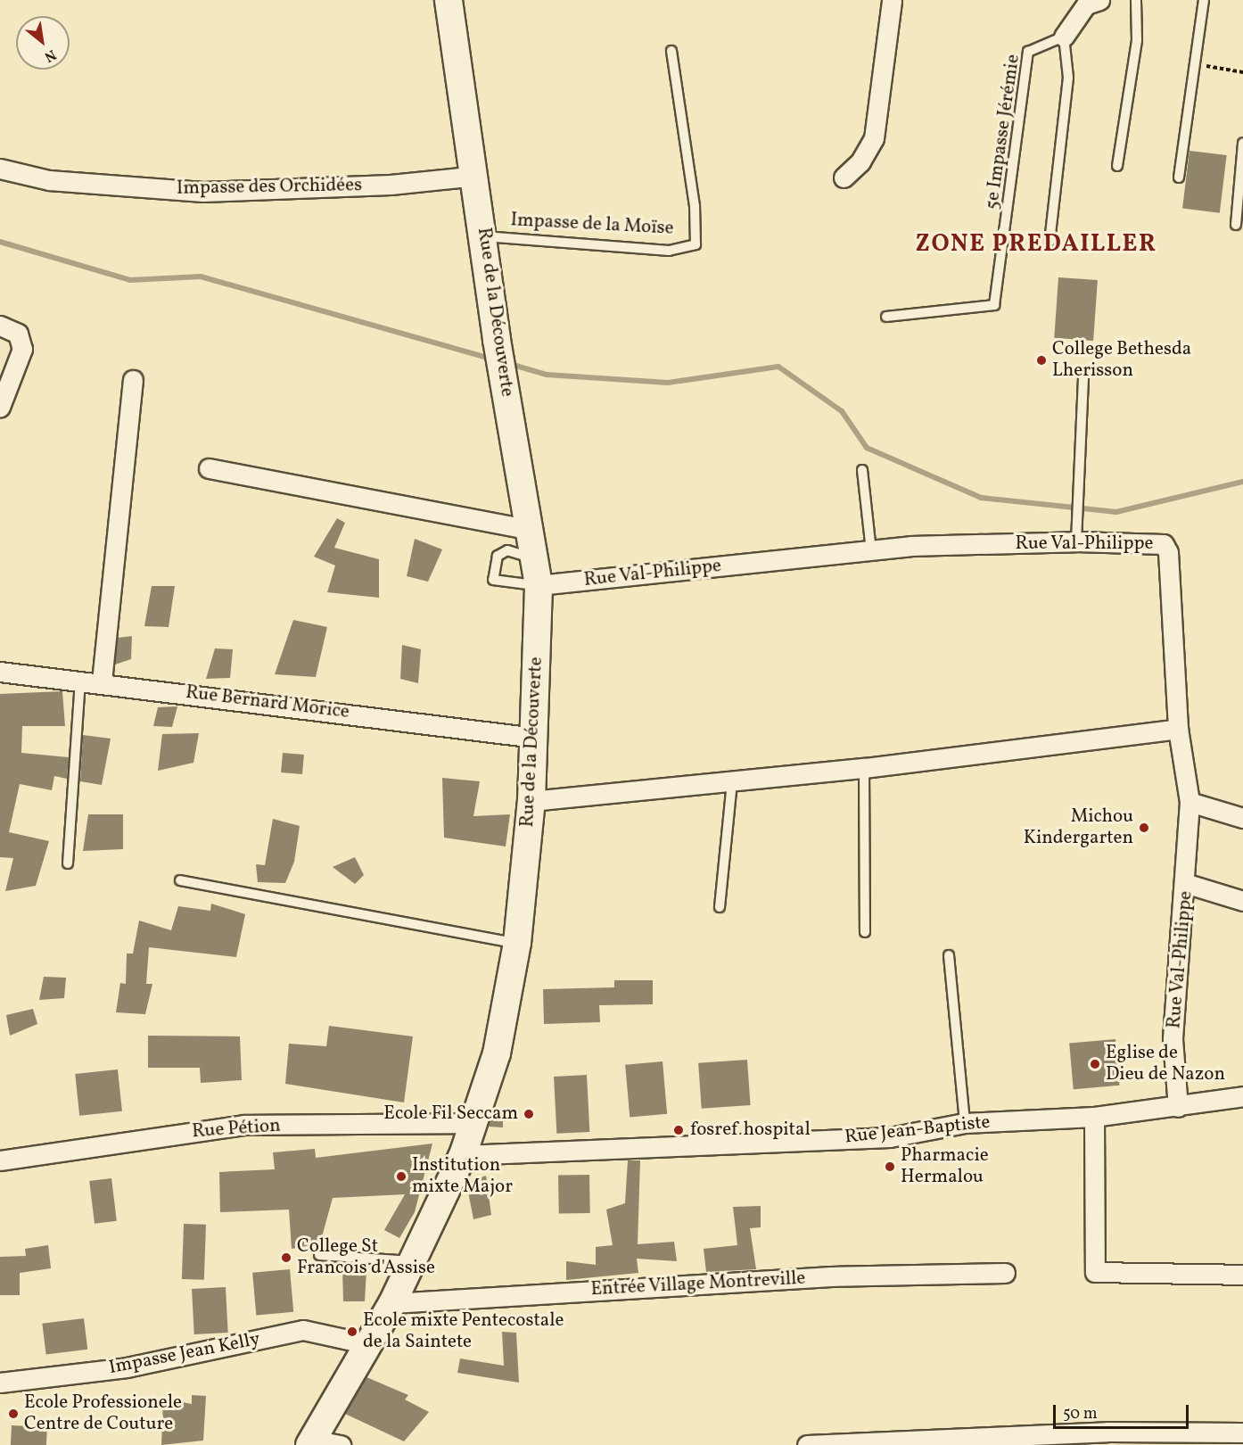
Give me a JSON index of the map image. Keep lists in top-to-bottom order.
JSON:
{
  "streets": {
    "street": [
      "Impasse des Orchidées",
      "Rue de la Découverte",
      "Rue Val-Philippe",
      "Rue Bernard Morice",
      "Rue Pétion",
      "Rue Jean-Baptiste",
      "Entrée Village Montreville",
      "Impasse Jean Kelly"
    ],
    "lane": ["5e Impasse Jérémie", "Impasse de la Moïse"]
  },
  "crossings": [
    ["Impasse des Orchidées", "Rue de la Découverte"],
    ["Impasse de la Moïse", "Rue de la Découverte"],
    ["Rue de la Découverte", "Rue Val-Philippe"],
    ["Rue de la Découverte", "Rue Bernard Morice"],
    ["Rue de la Découverte", "Rue Pétion"],
    ["Rue de la Découverte", "Rue Jean-Baptiste"],
    ["Rue de la Découverte", "Entrée Village Montreville"],
    ["Rue de la Découverte", "Impasse Jean Kelly"],
    ["Rue Val-Philippe", "Rue Jean-Baptiste"]
  ],
  "districts": ["ZONE PREDAILLER"],
  "places": [
    "College Bethesda Lherisson",
    "Michou Kindergarten",
    "Eglise de Dieu de Nazon",
    "Ecole Fil Seccam",
    "fosref hospital",
    "Pharmacie Hermalou",
    "Institution mixte Major",
    "College St Francois d'Assise",
    "Ecole mixte Pentecostale de la Saintete",
    "Ecole Professionele Centre de Couture"
  ],
  "scale_bar": "50 m",
  "north": "bottom right"
}
